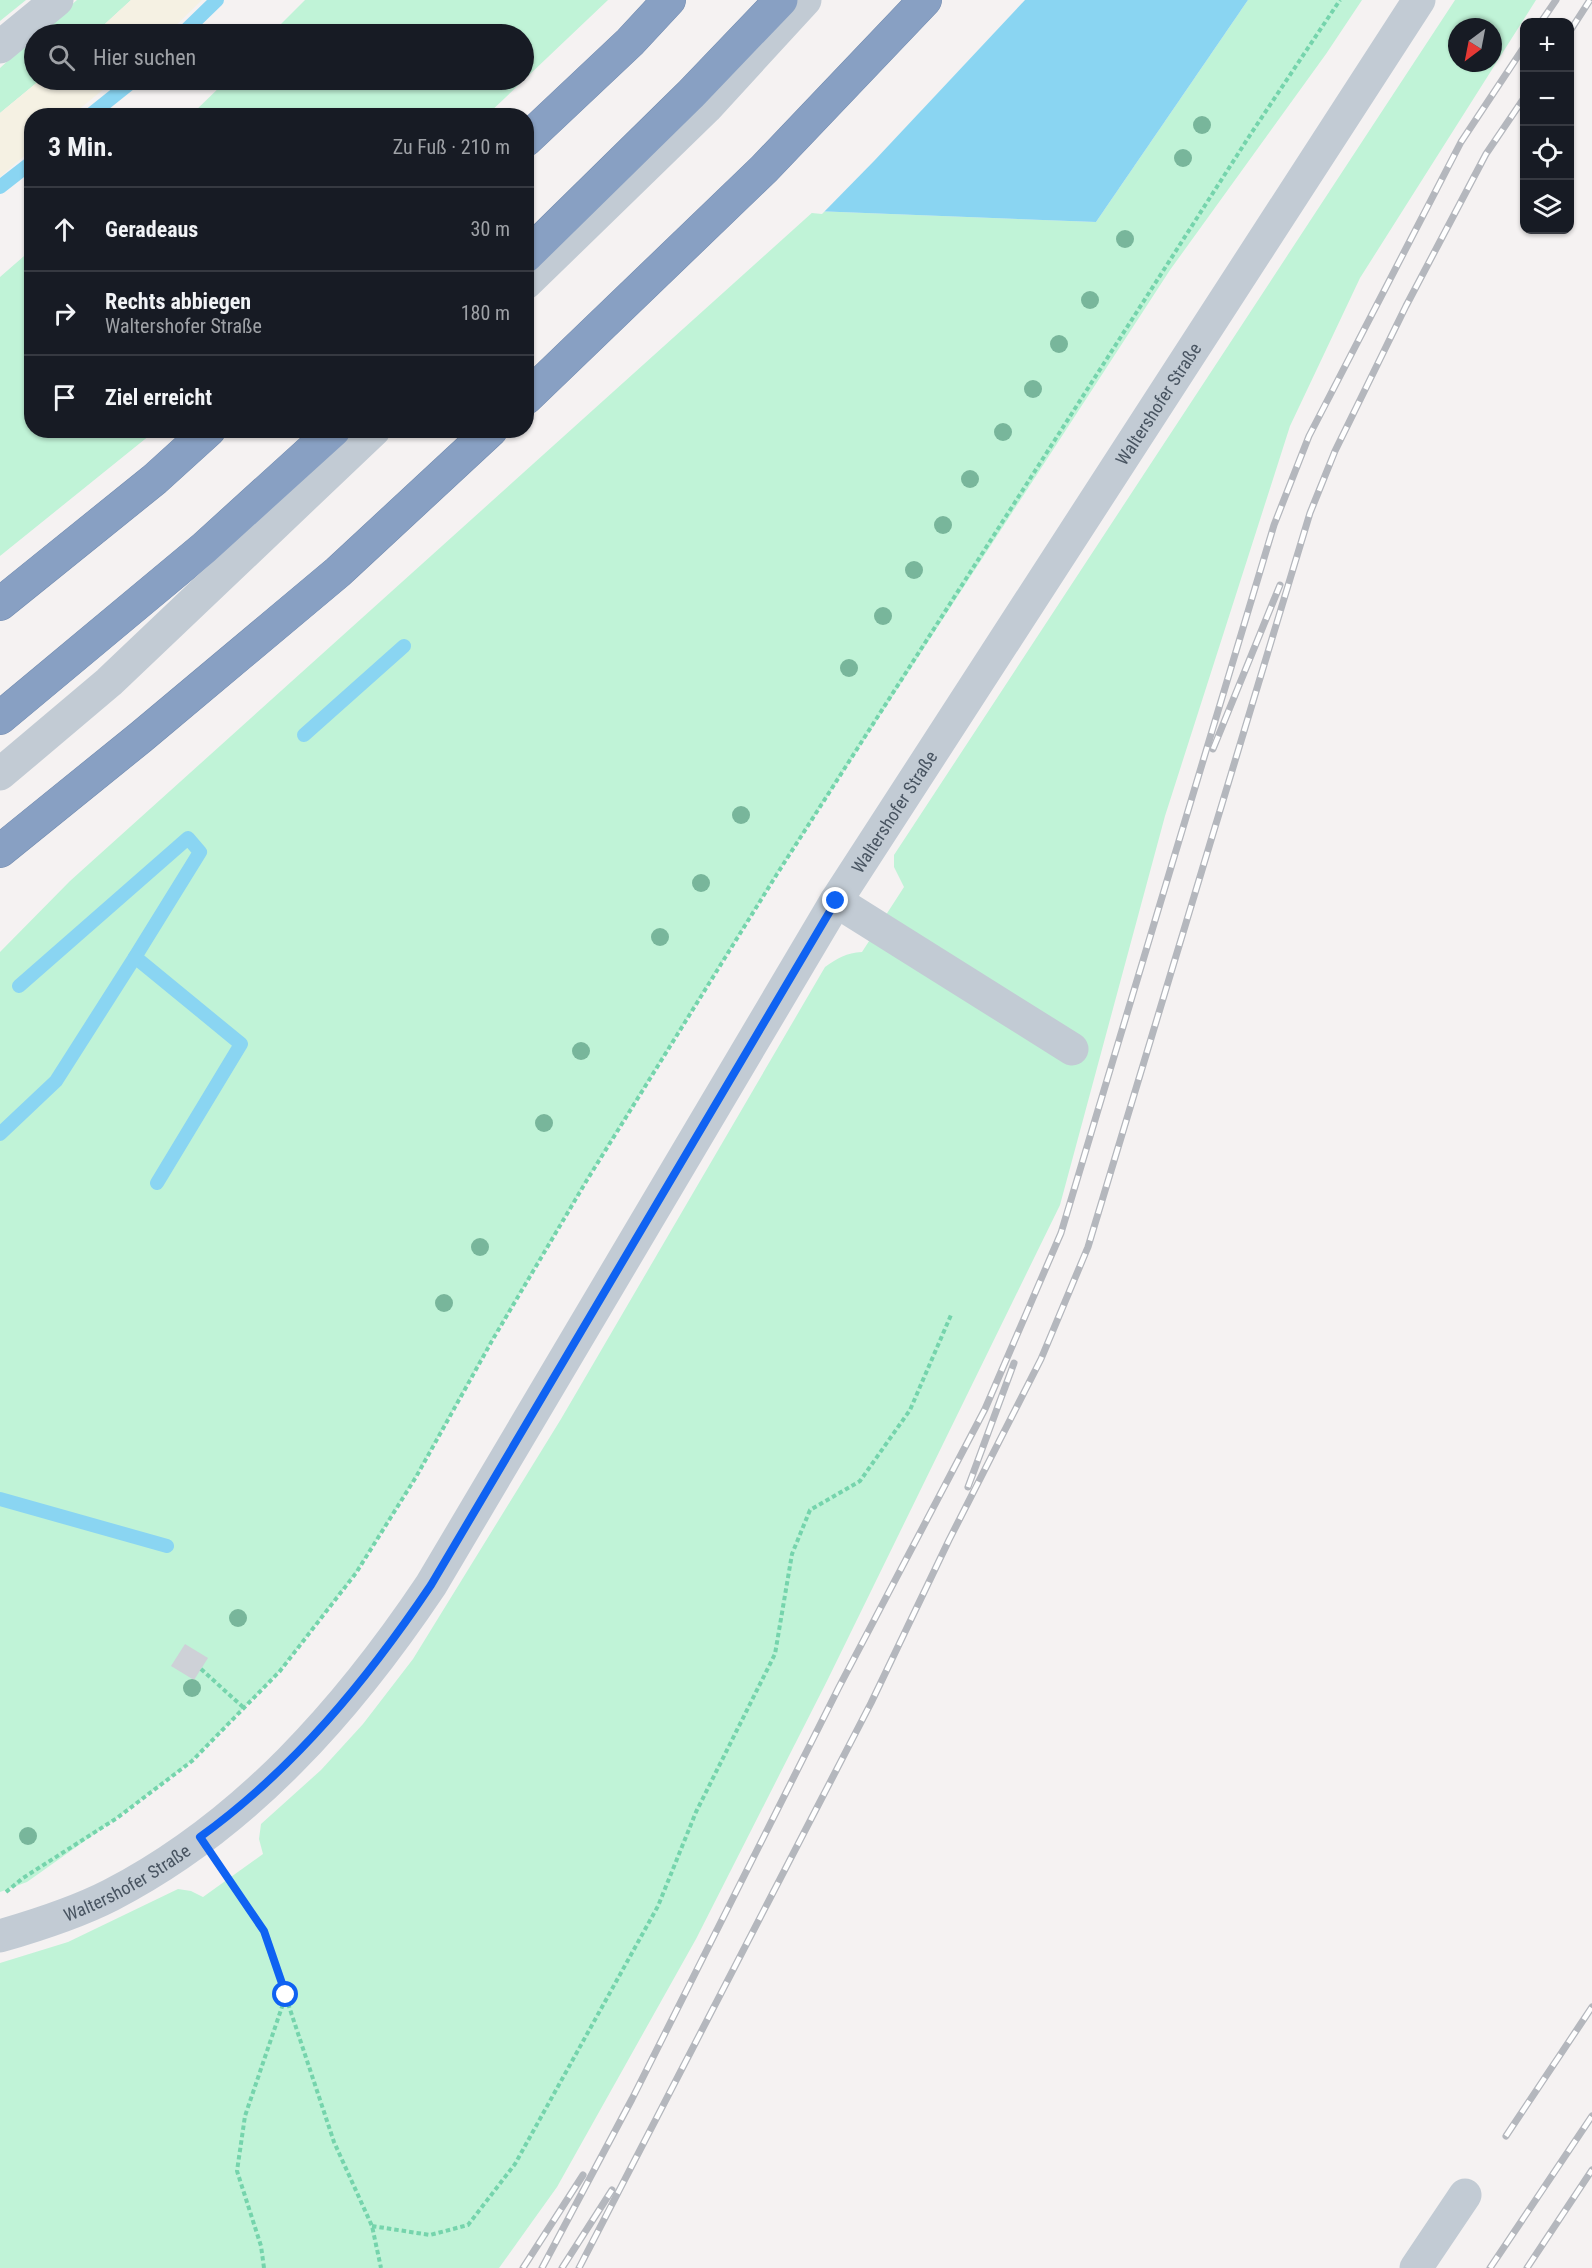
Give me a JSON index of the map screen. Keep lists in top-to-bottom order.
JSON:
{
  "streets": {
    "street": ["Waltershofer Straße"]
  },
  "north": "bottom left",
  "page": {
    "map_buttons": ["+", "−"],
    "search": "Hier suchen",
    "heading": ["3 Min.", "Zu Fuß · 210 m"],
    "list": [
      ["Geradeaus", "30 m"],
      ["Rechts abbiegen", "Waltershofer Straße", "180 m"],
      "Ziel erreicht"
    ]
  }
}
